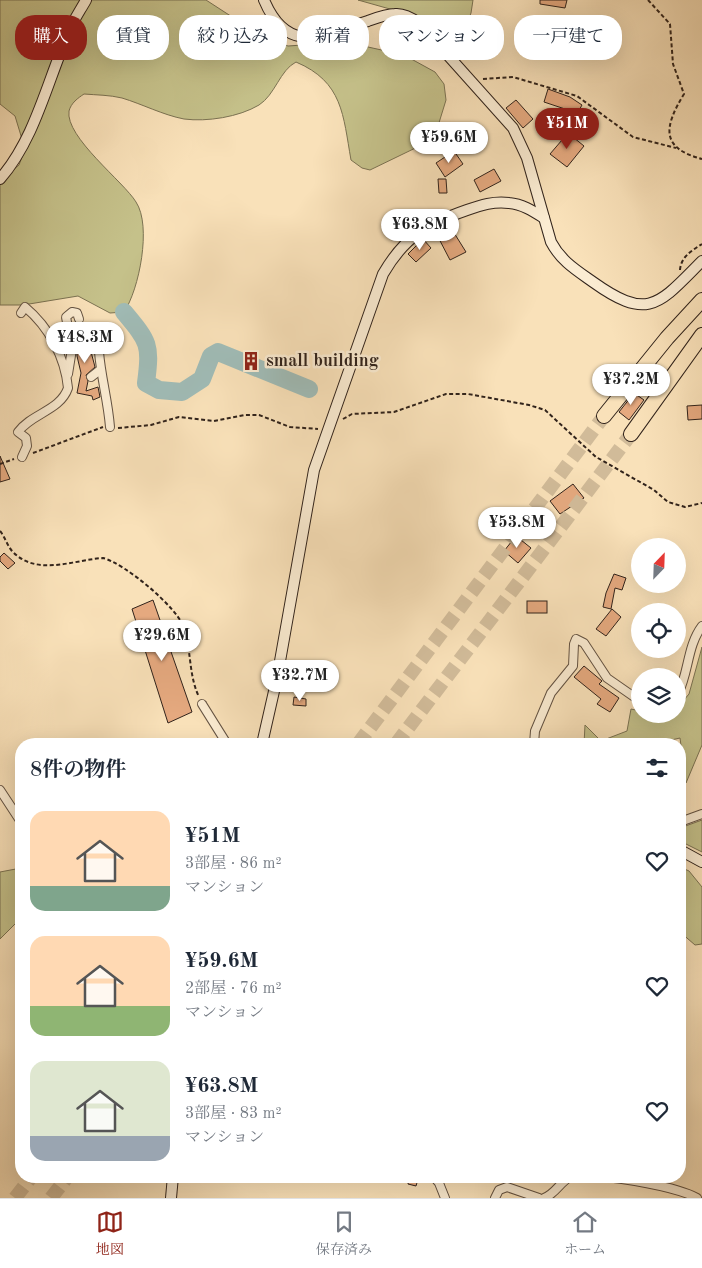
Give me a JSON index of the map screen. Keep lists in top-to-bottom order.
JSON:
{
  "places": {
    "building": ["small building"]
  },
  "north": "top right",
  "page": {
    "chip": [
      "購入",
      "賃貸",
      "絞り込み",
      "新着",
      "マンション",
      "一戸建て"
    ],
    "price": [
      "¥51M",
      "¥59.6M",
      "¥63.8M",
      "¥48.3M",
      "¥37.2M",
      "¥53.8M",
      "¥29.6M",
      "¥32.7M"
    ],
    "heading": "8件の物件",
    "list": [
      {
        "name": "¥51M",
        "note": "3部屋 · 86 m² · マンション"
      },
      {
        "name": "¥59.6M",
        "note": "2部屋 · 76 m² · マンション"
      },
      {
        "name": "¥63.8M",
        "note": "3部屋 · 83 m² · マンション"
      }
    ],
    "tabs": ["地図", "保存済み", "ホーム"]
  }
}
